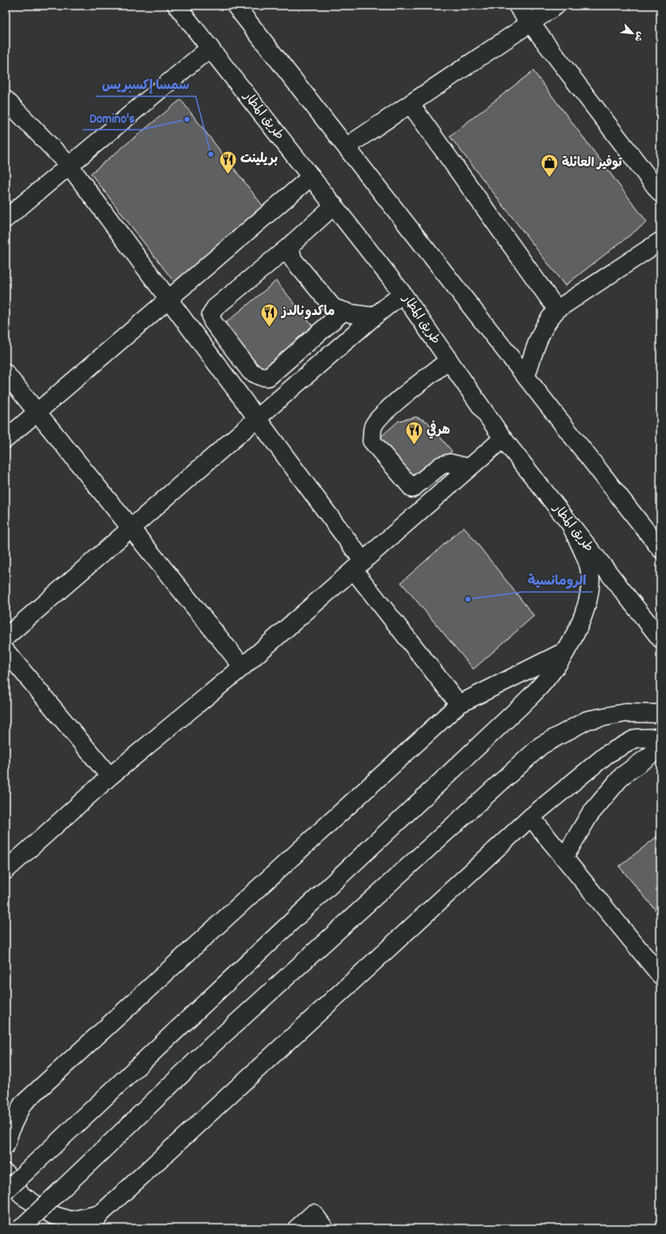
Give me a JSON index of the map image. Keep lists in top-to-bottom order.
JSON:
{
  "streets": {
    "street": ["طريق المطار"]
  },
  "places": {
    "other": ["Domino's", "سمسا إكسبريس", "الرومانسية"],
    "restaurant": ["بريلينت", "ماكدونالدز", "هرفي"],
    "shop": ["توفير العائلة"]
  },
  "north": "bottom right"
}
